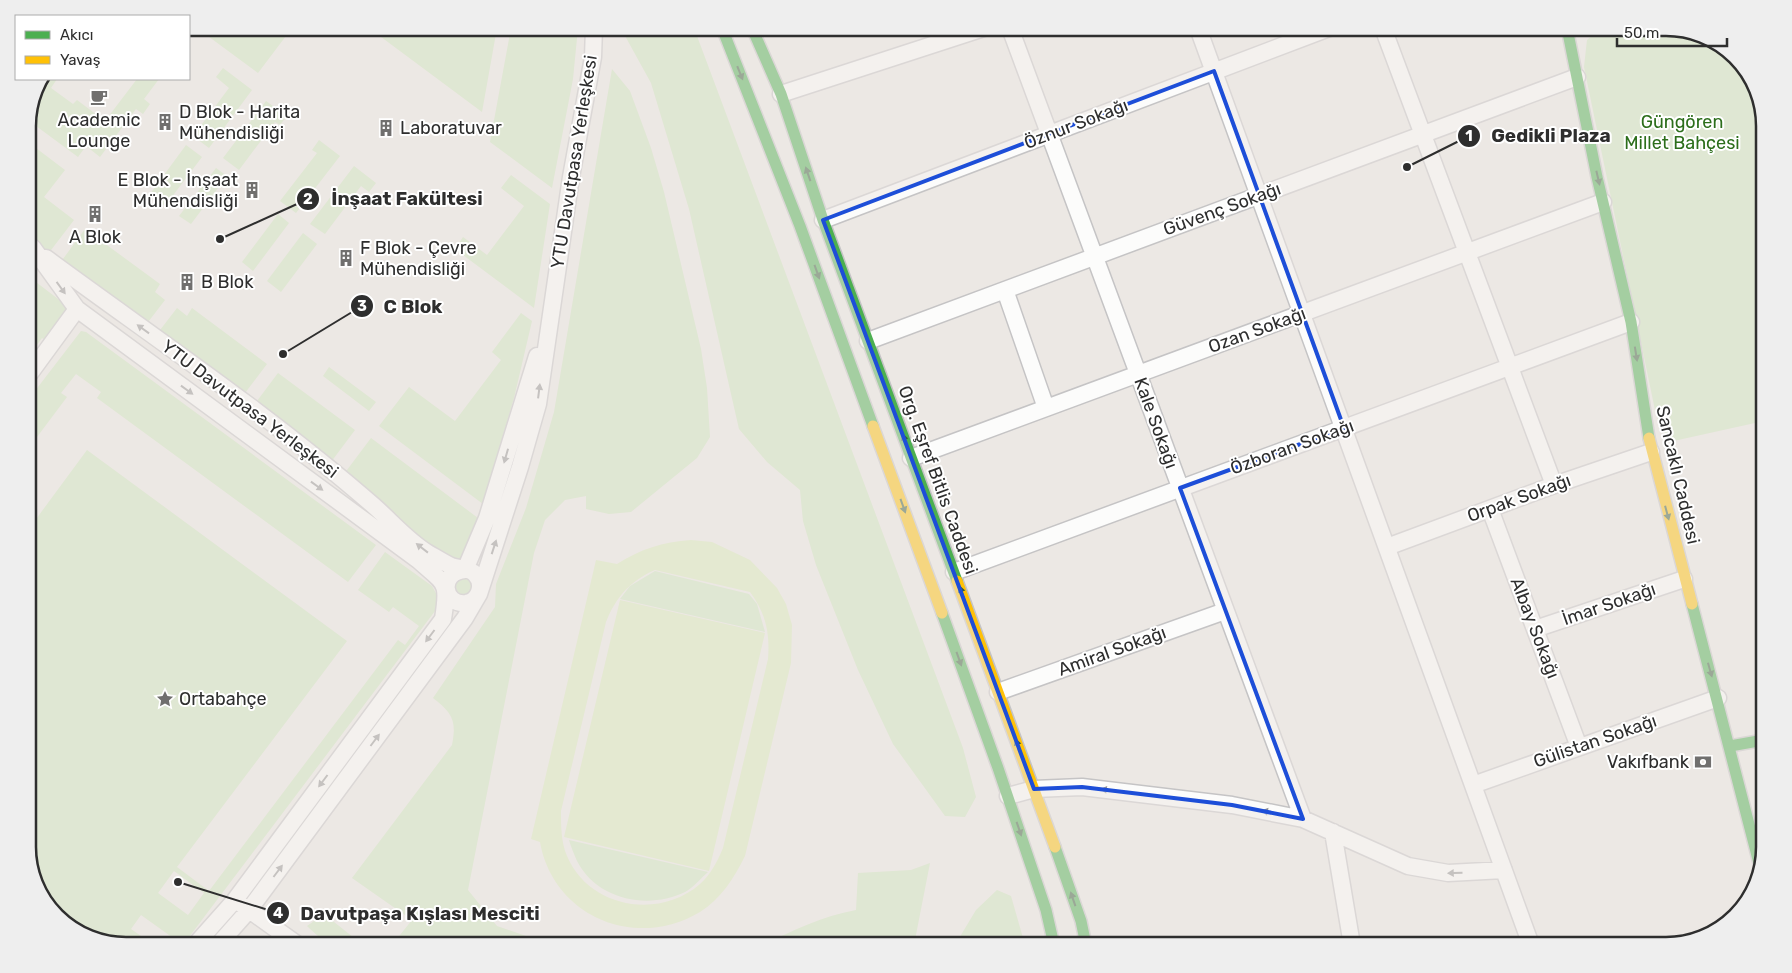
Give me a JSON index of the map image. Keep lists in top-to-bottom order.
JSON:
{
  "streets": {
    "street": [
      "Öznur Sokağı",
      "YTU Davutpasa Yerleşkesi",
      "Güvenç Sokağı",
      "Ozan Sokağı",
      "Kale Sokağı",
      "Özboran Sokağı",
      "Sancaklı Caddesi",
      "Org. Eşref Bitlis Caddesi",
      "Orpak Sokağı",
      "İmar Sokağı",
      "Albay Sokağı",
      "Amiral Sokağı",
      "Gülistan Sokağı"
    ]
  },
  "crossings": [
    ["Öznur Sokağı", "Kale Sokağı"],
    ["Öznur Sokağı", "Org. Eşref Bitlis Caddesi"],
    ["Güvenç Sokağı", "Kale Sokağı"],
    ["Güvenç Sokağı", "Sancaklı Caddesi"],
    ["Güvenç Sokağı", "Org. Eşref Bitlis Caddesi"],
    ["Ozan Sokağı", "Kale Sokağı"],
    ["Ozan Sokağı", "Sancaklı Caddesi"],
    ["Ozan Sokağı", "Org. Eşref Bitlis Caddesi"],
    ["Kale Sokağı", "Özboran Sokağı"],
    ["Kale Sokağı", "Amiral Sokağı"],
    ["Özboran Sokağı", "Sancaklı Caddesi"],
    ["Özboran Sokağı", "Org. Eşref Bitlis Caddesi"],
    ["Sancaklı Caddesi", "Orpak Sokağı"],
    ["Sancaklı Caddesi", "İmar Sokağı"],
    ["Sancaklı Caddesi", "Gülistan Sokağı"],
    ["Org. Eşref Bitlis Caddesi", "Amiral Sokağı"],
    ["Orpak Sokağı", "Albay Sokağı"],
    ["İmar Sokağı", "Albay Sokağı"],
    ["Albay Sokağı", "Gülistan Sokağı"]
  ],
  "one_way": ["Sancaklı Caddesi"],
  "parks": ["Güngören Millet Bahçesi"],
  "places": {
    "cafe": ["Academic Lounge"],
    "building": [
      "D Blok - Harita Mühendisliği",
      "Laboratuvar",
      "E Blok - İnşaat Mühendisliği",
      "A Blok",
      "F Blok - Çevre Mühendisliği",
      "B Blok"
    ],
    "other": [
      "Gedikli Plaza",
      "İnşaat Fakültesi",
      "C Blok",
      "Davutpaşa Kışlası Mesciti"
    ],
    "place": ["Ortabahçe"],
    "bank": ["Vakıfbank"]
  },
  "legend": ["Akıcı", "Yavaş"],
  "scale_bar": "50 m"
}
